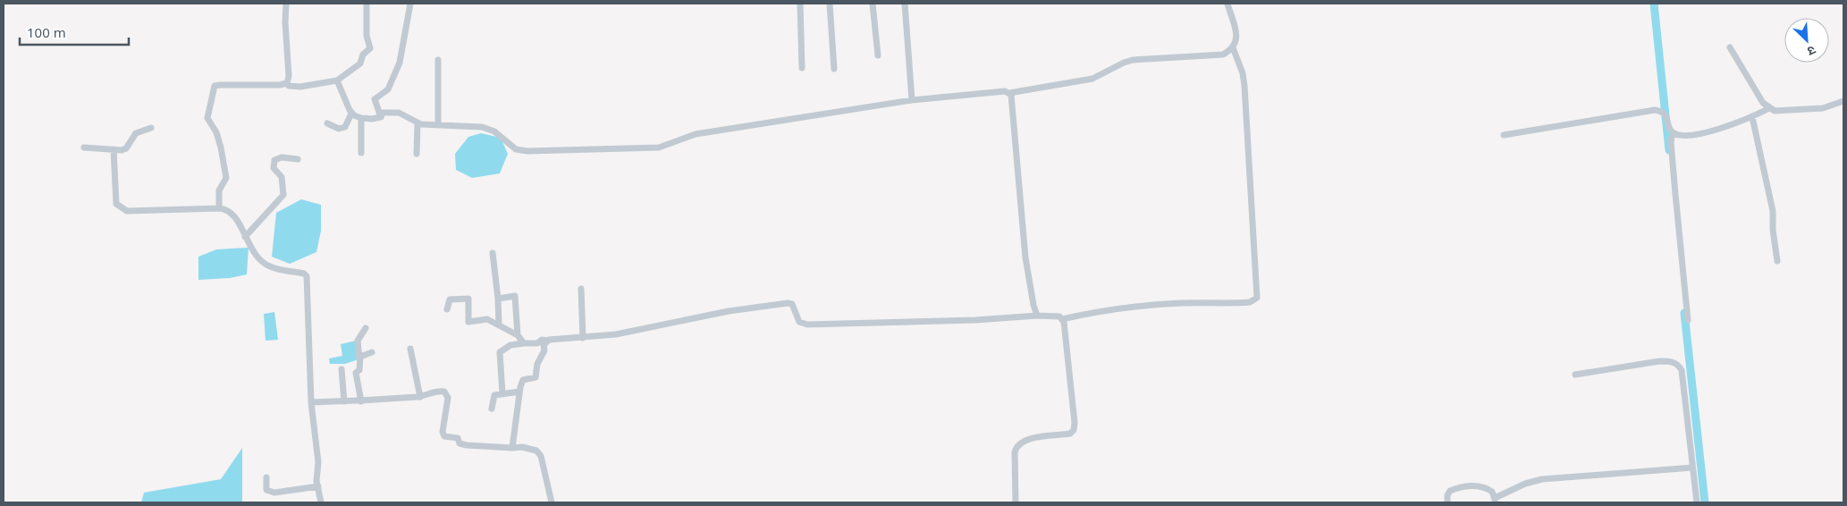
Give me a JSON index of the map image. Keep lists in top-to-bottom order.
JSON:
{
  "scale_bar": "100 m",
  "north": "bottom right"
}
